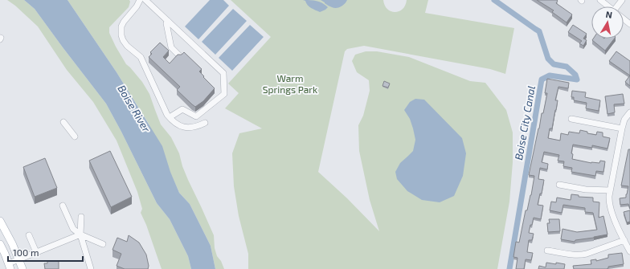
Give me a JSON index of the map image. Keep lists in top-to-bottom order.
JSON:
{
  "water": ["Boise River", "Boise City Canal"],
  "parks": ["Warm Springs Park"],
  "scale_bar": "100 m",
  "north": "top"
}
